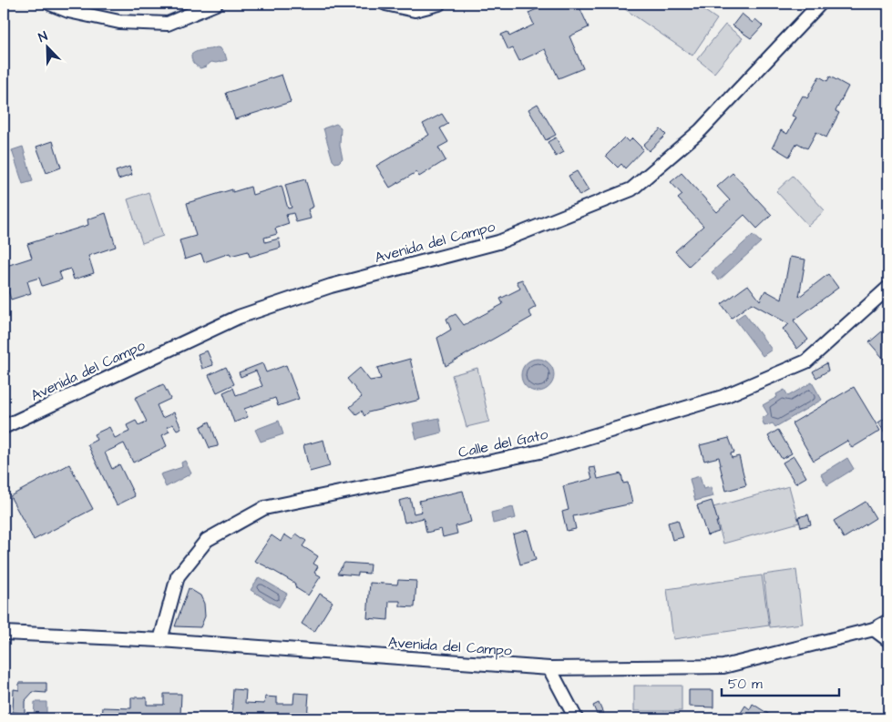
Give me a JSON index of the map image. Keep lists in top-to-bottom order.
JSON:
{
  "streets": {
    "street": ["Avenida del Campo", "Calle del Gato"]
  },
  "crossings": [
    ["Avenida del Campo", "Calle del Gato"]
  ],
  "scale_bar": "50 m",
  "north": "top left"
}
